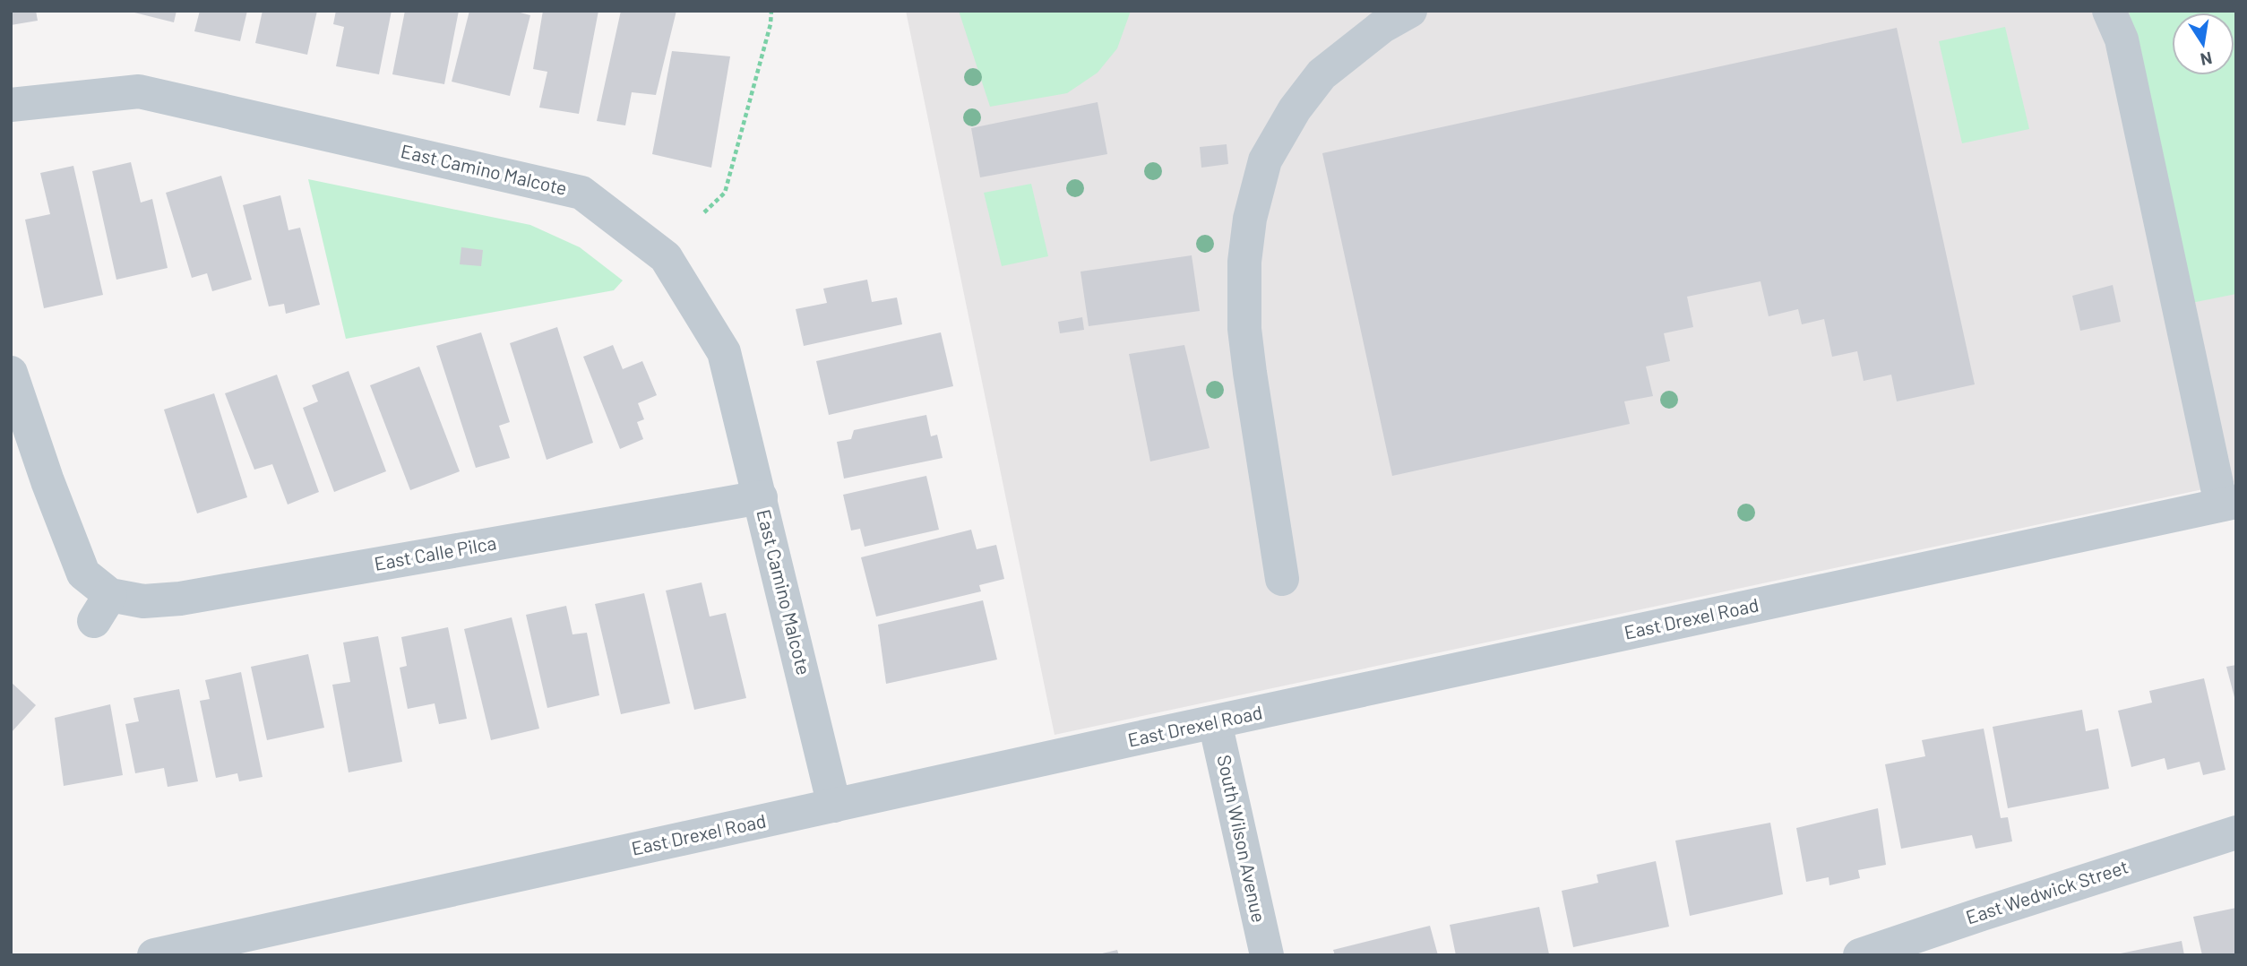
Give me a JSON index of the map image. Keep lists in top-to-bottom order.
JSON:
{
  "streets": {
    "street": [
      "East Camino Malcote",
      "East Calle Pilca",
      "East Drexel Road",
      "South Wilson Avenue",
      "East Wedwick Street"
    ]
  },
  "crossings": [
    ["East Camino Malcote", "East Calle Pilca"],
    ["East Camino Malcote", "East Drexel Road"],
    ["East Drexel Road", "South Wilson Avenue"]
  ],
  "north": "bottom"
}
